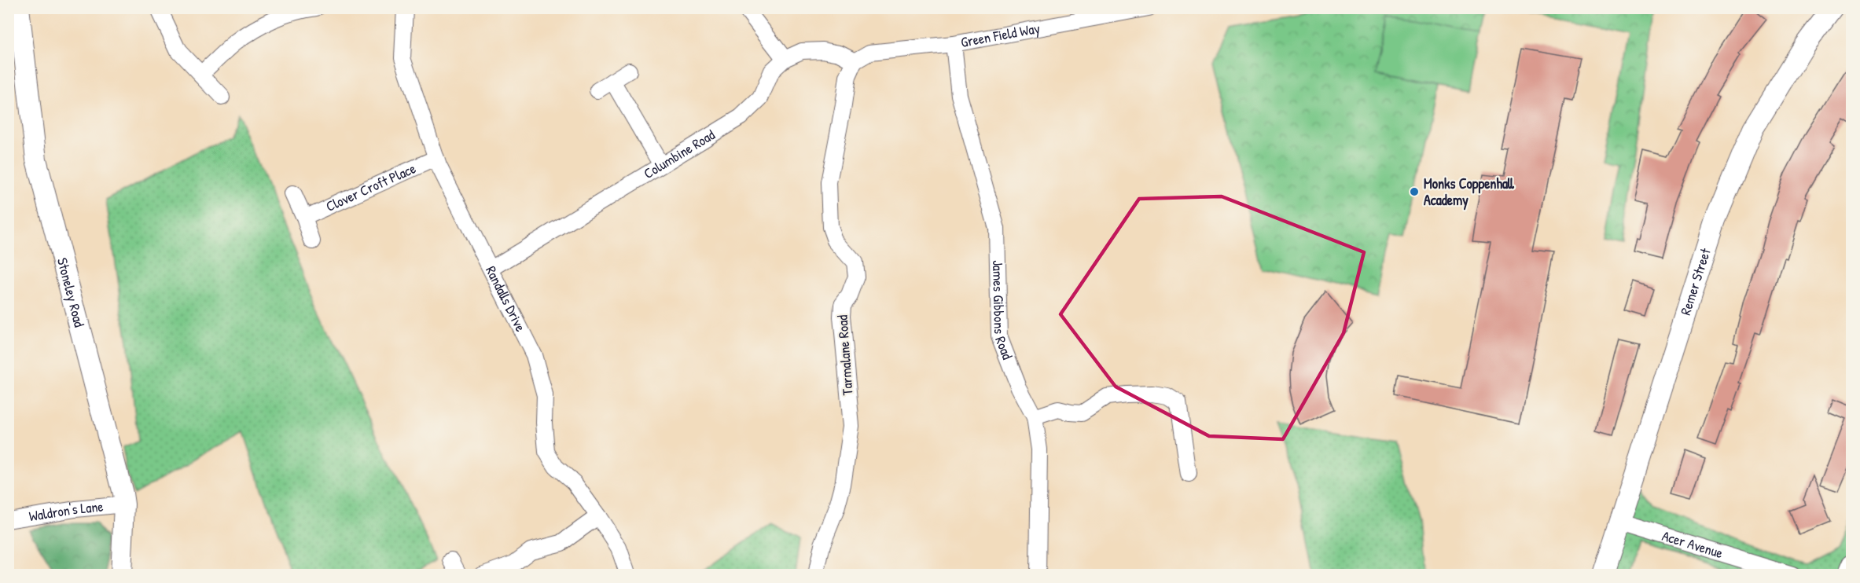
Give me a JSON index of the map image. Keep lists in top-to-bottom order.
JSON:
{
  "streets": {
    "street": [
      "Green Field Way",
      "Columbine Road",
      "Clover Croft Place",
      "Remer Street",
      "Stoneley Road",
      "Randalls Drive",
      "James Gibbons Road",
      "Tarmalane Road",
      "Waldron's Lane",
      "Acer Avenue"
    ]
  },
  "crossings": [
    ["Green Field Way", "Columbine Road"],
    ["Green Field Way", "James Gibbons Road"],
    ["Green Field Way", "Tarmalane Road"],
    ["Columbine Road", "Randalls Drive"],
    ["Columbine Road", "Tarmalane Road"],
    ["Clover Croft Place", "Randalls Drive"],
    ["Remer Street", "Acer Avenue"],
    ["Stoneley Road", "Waldron's Lane"]
  ],
  "places": ["Monks Coppenhall Academy"]
}
